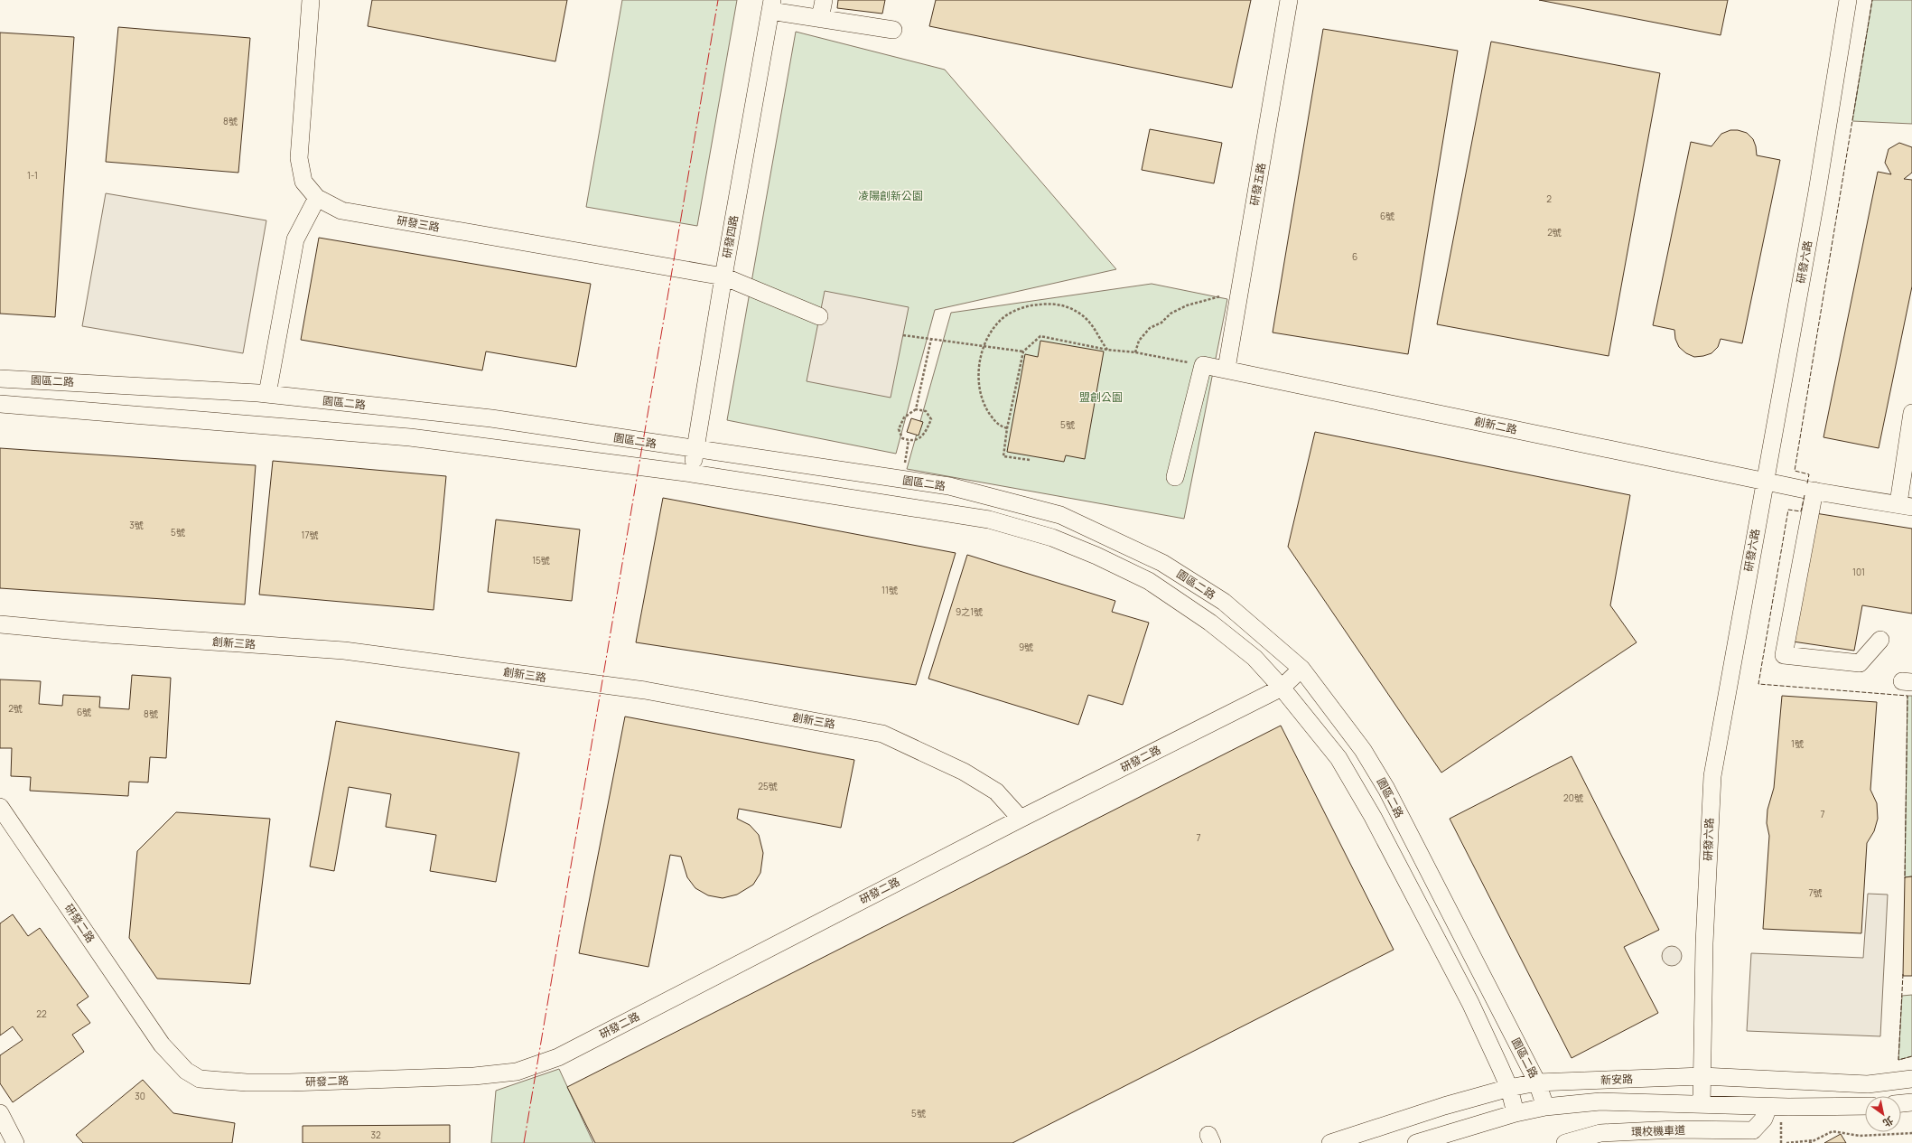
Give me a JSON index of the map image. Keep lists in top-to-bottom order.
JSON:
{
  "streets": {
    "street": [
      "研發五路",
      "研發三路",
      "研發四路",
      "研發六路",
      "園區二路",
      "創新二路",
      "創新三路",
      "研發二路",
      "新安路",
      "環校機車道"
    ]
  },
  "crossings": [
    ["研發五路", "創新二路"],
    ["研發三路", "研發四路"],
    ["研發四路", "園區二路"],
    ["研發六路", "創新二路"],
    ["研發六路", "新安路"],
    ["園區二路", "研發二路"],
    ["園區二路", "新安路"],
    ["創新三路", "研發二路"],
    ["新安路", "環校機車道"]
  ],
  "parks": ["凌陽創新公園", "盟創公園"],
  "house_numbers": [
    "8號",
    "1-1",
    "2",
    "6號",
    "2號",
    "6",
    "5號",
    "3號",
    "5號",
    "17號",
    "15號",
    "101",
    "11號",
    "9之1號",
    "9號",
    "2號",
    "6號",
    "8號",
    "1號",
    "25號",
    "20號",
    "7",
    "7",
    "7號",
    "22",
    "30",
    "5號",
    "32"
  ],
  "north": "bottom right"
}
